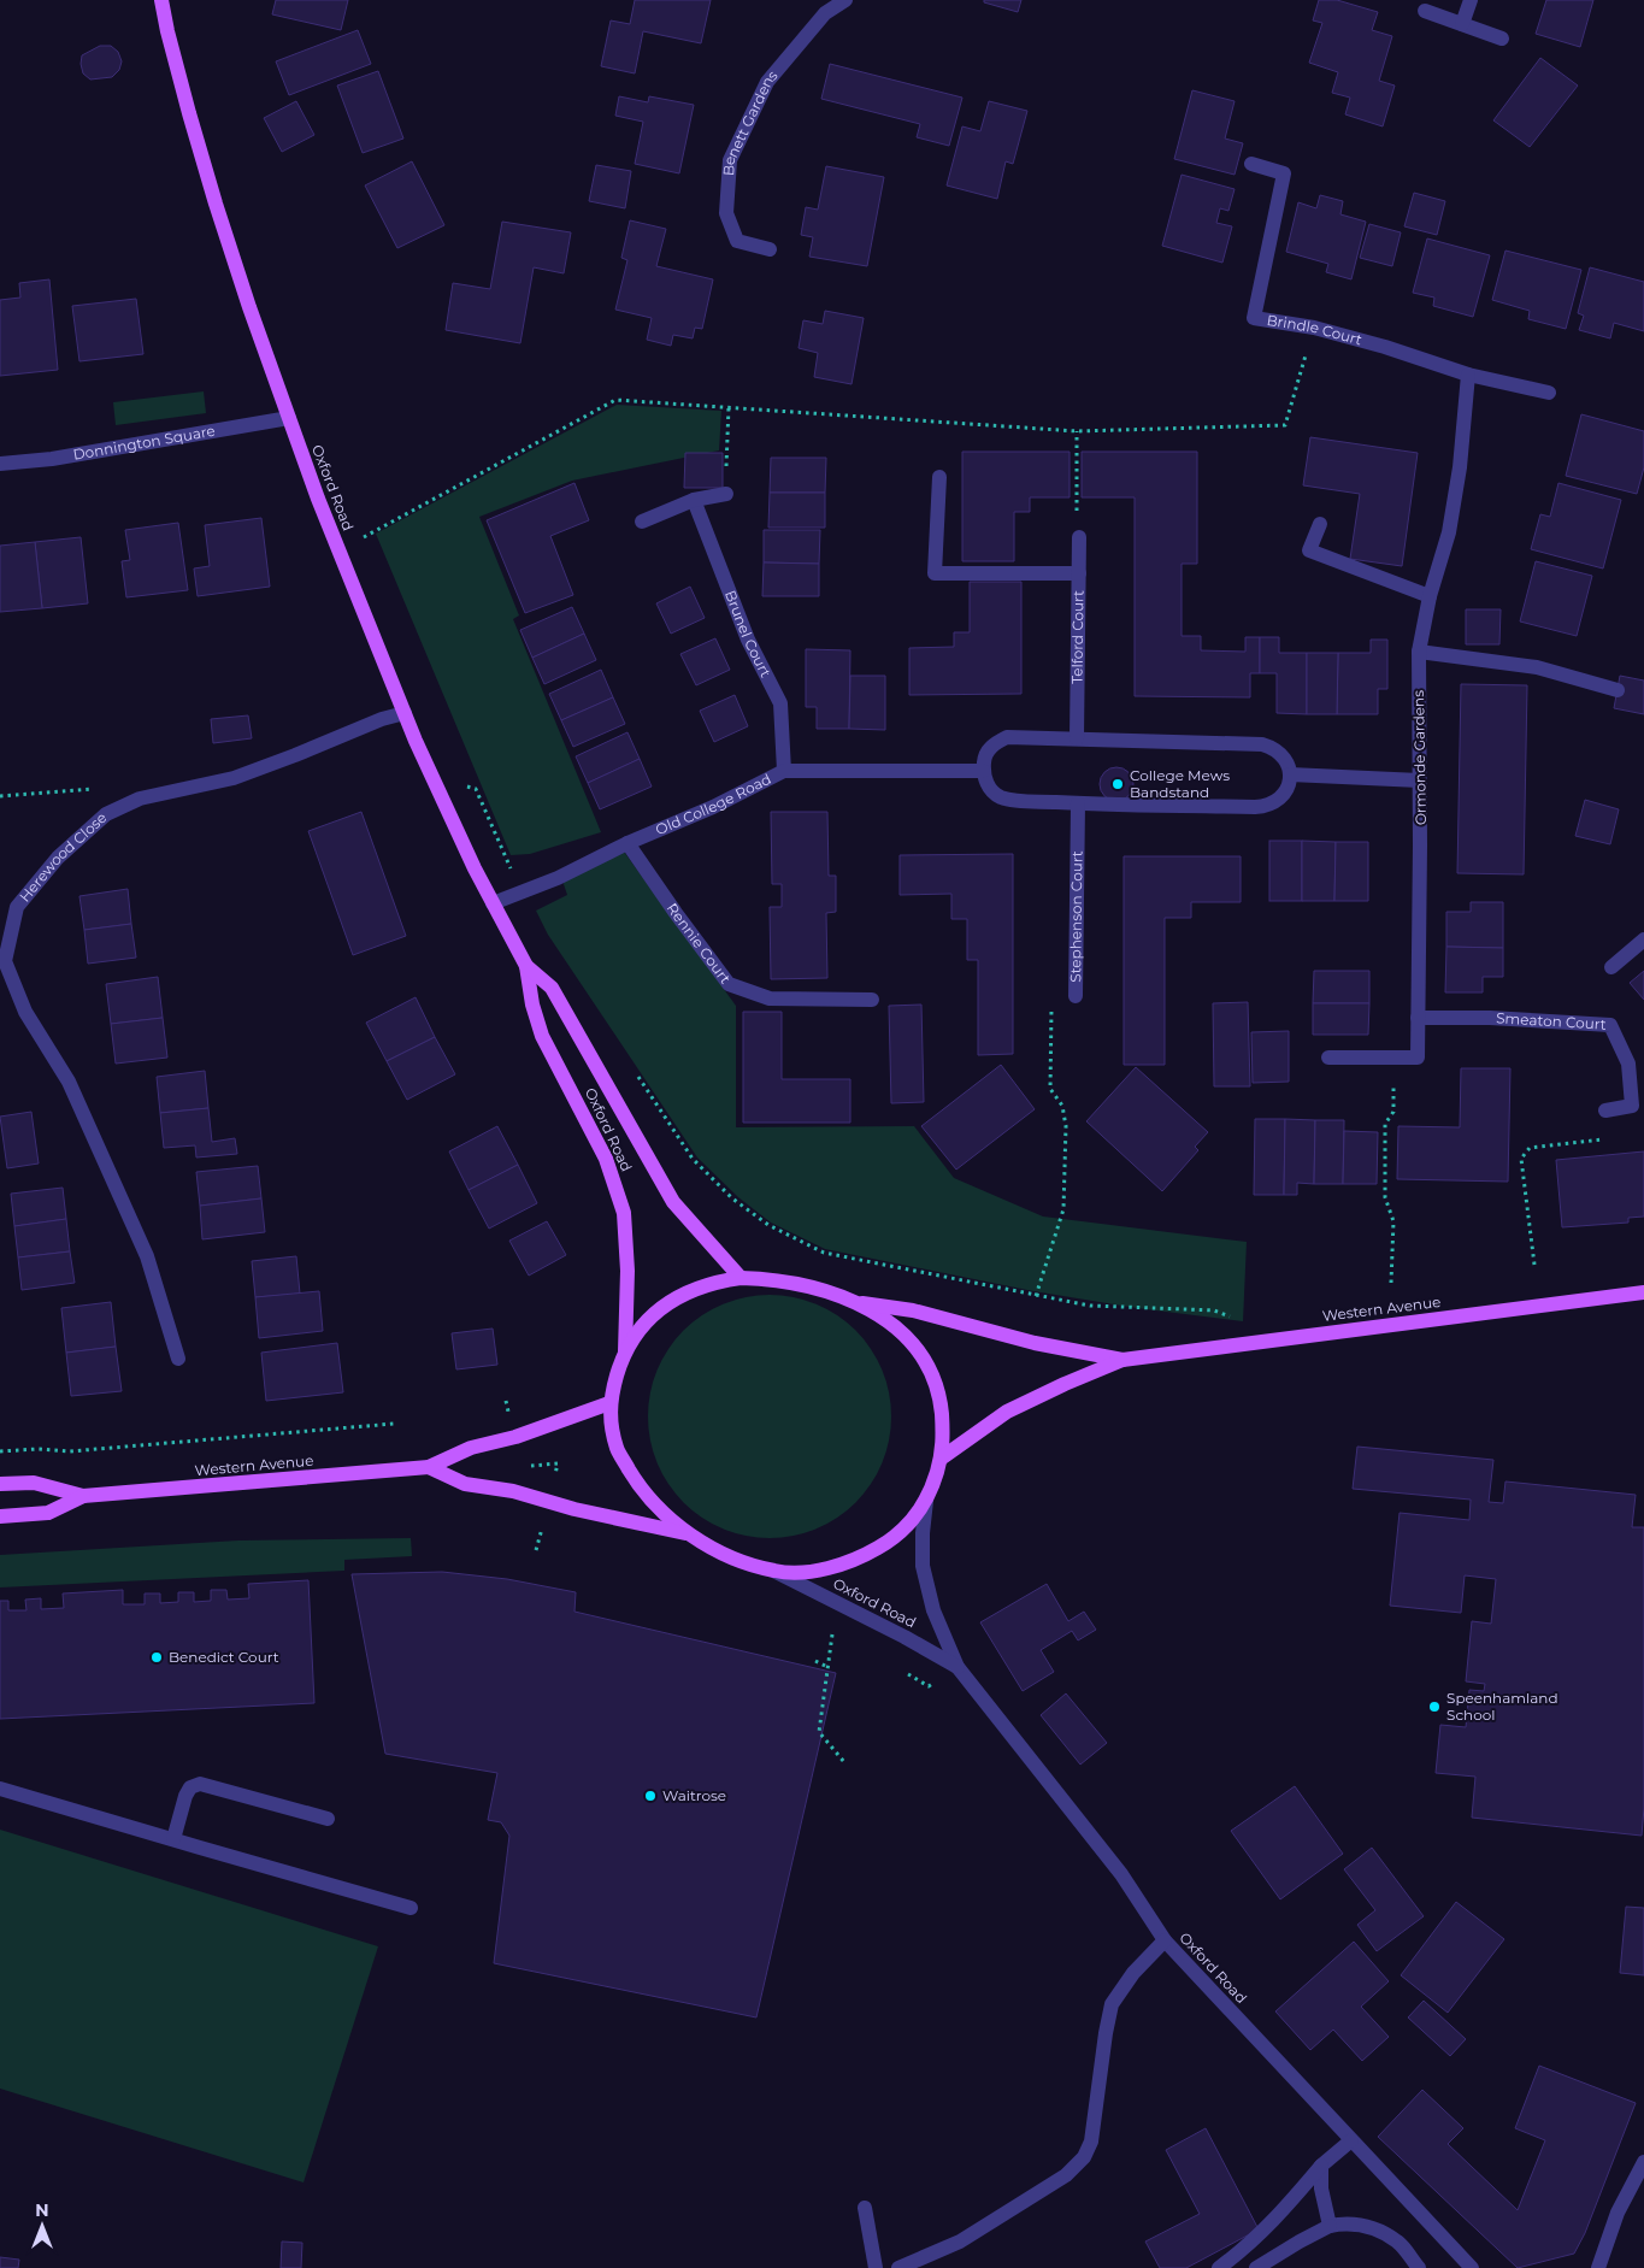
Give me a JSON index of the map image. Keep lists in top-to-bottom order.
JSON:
{
  "streets": {
    "main road": ["Oxford Road", "Western Avenue"],
    "street": [
      "Benett Gardens",
      "Brindle Court",
      "Donnington Square",
      "Brunel Court",
      "Telford Court",
      "Ormonde Gardens",
      "Old College Road",
      "Herewood Close",
      "Stephenson Court",
      "Rennie Court",
      "Smeaton Court"
    ]
  },
  "crossings": [
    ["Brindle Court", "Ormonde Gardens"],
    ["Donnington Square", "Oxford Road"],
    ["Oxford Road", "Old College Road"],
    ["Oxford Road", "Herewood Close"],
    ["Brunel Court", "Old College Road"],
    ["Ormonde Gardens", "Smeaton Court"],
    ["Old College Road", "Rennie Court"]
  ],
  "places": [
    "College Mews Bandstand",
    "Benedict Court",
    "Speenhamland School",
    "Waitrose"
  ],
  "north": "top"
}
